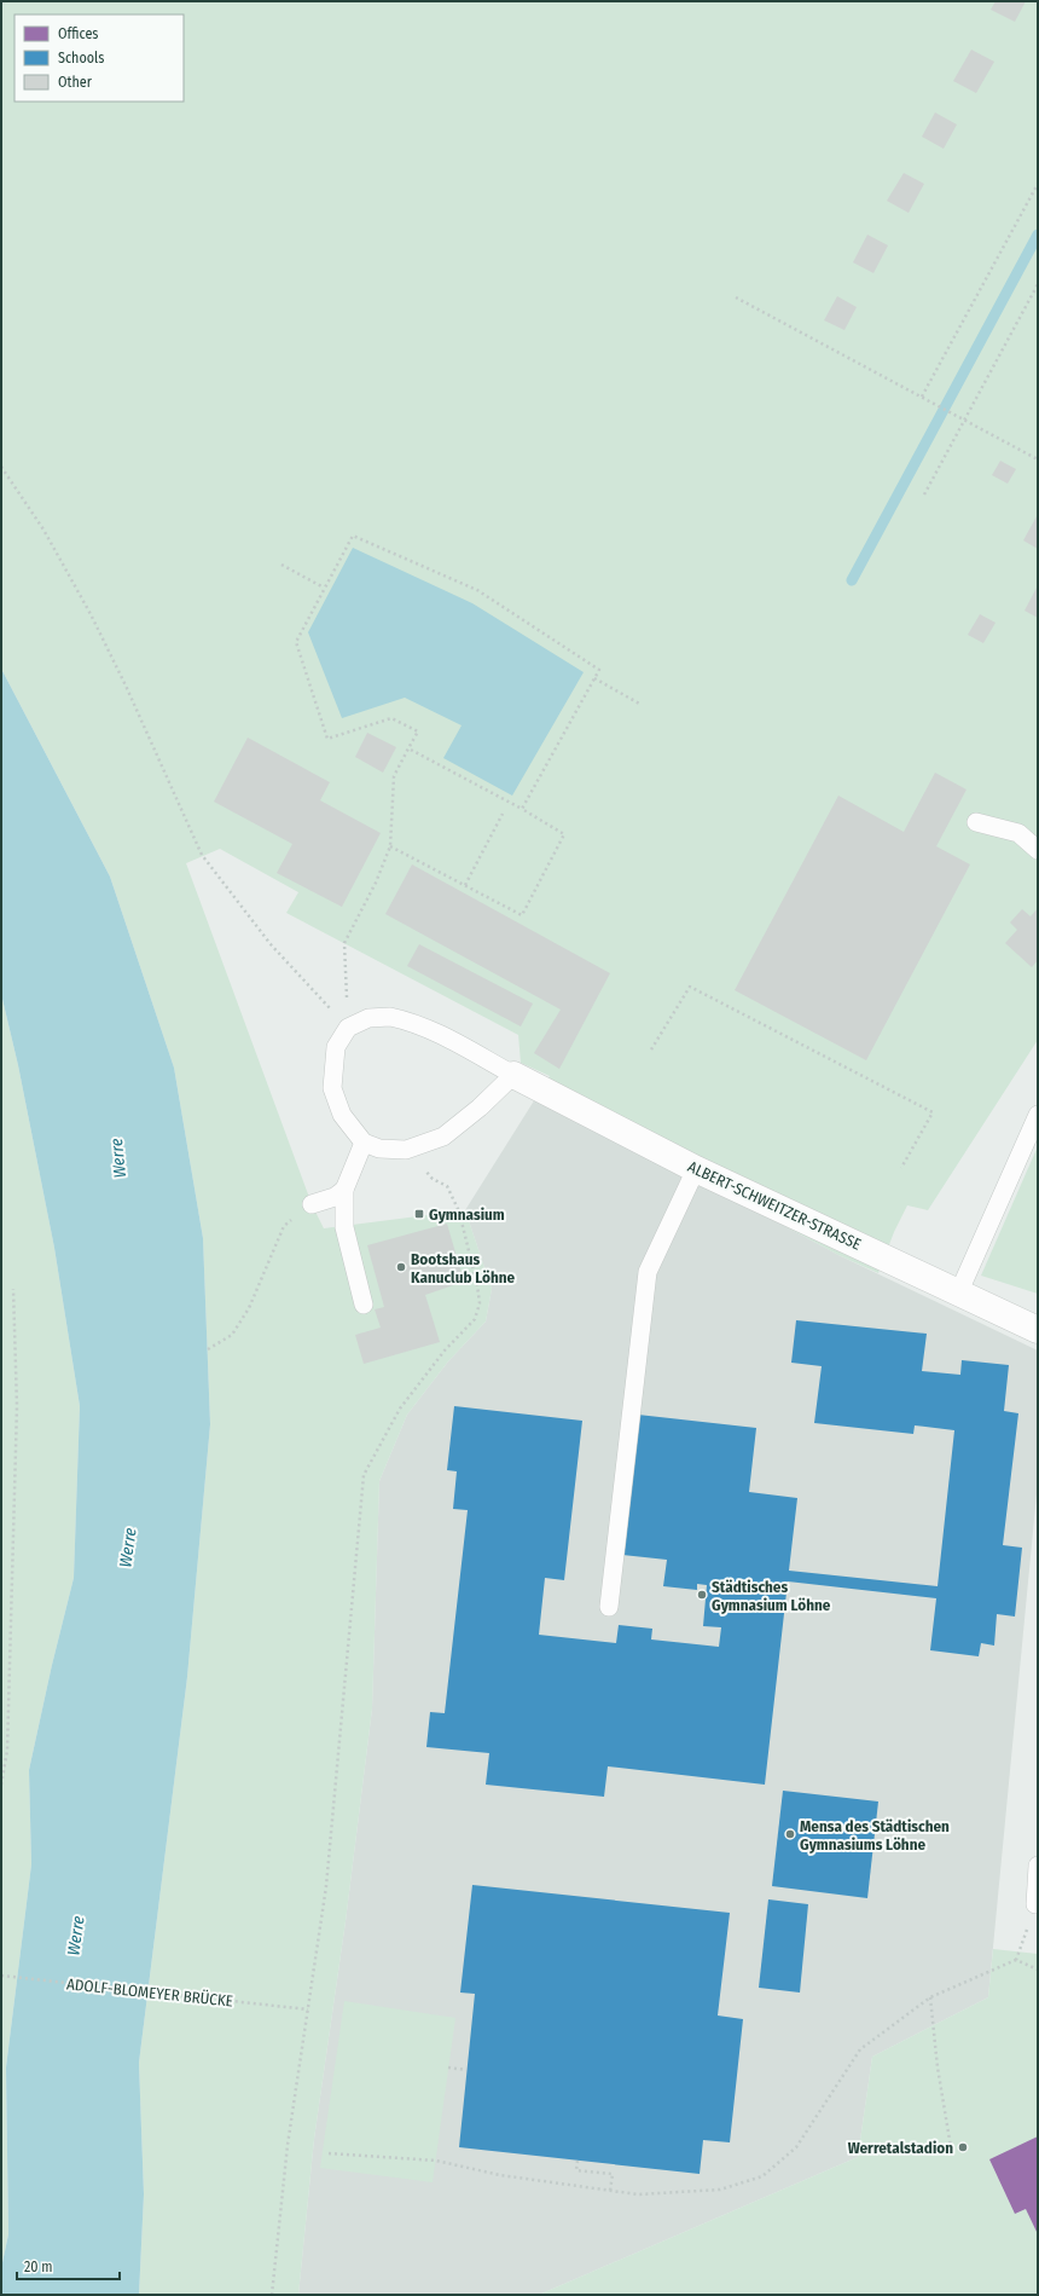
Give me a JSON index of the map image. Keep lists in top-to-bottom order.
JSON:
{
  "streets": {
    "street": ["ALBERT-SCHWEITZER-STRASSE"],
    "path": ["ADOLF-BLOMEYER BRÜCKE"]
  },
  "water": ["Werre"],
  "places": {
    "transit": ["Gymnasium"],
    "other": [
      "Bootshaus Kanuclub Löhne",
      "Städtisches Gymnasium Löhne",
      "Mensa des Städtischen Gymnasiums Löhne",
      "Werretalstadion"
    ]
  },
  "legend": ["Offices", "Schools", "Other"],
  "scale_bar": "20 m"
}
